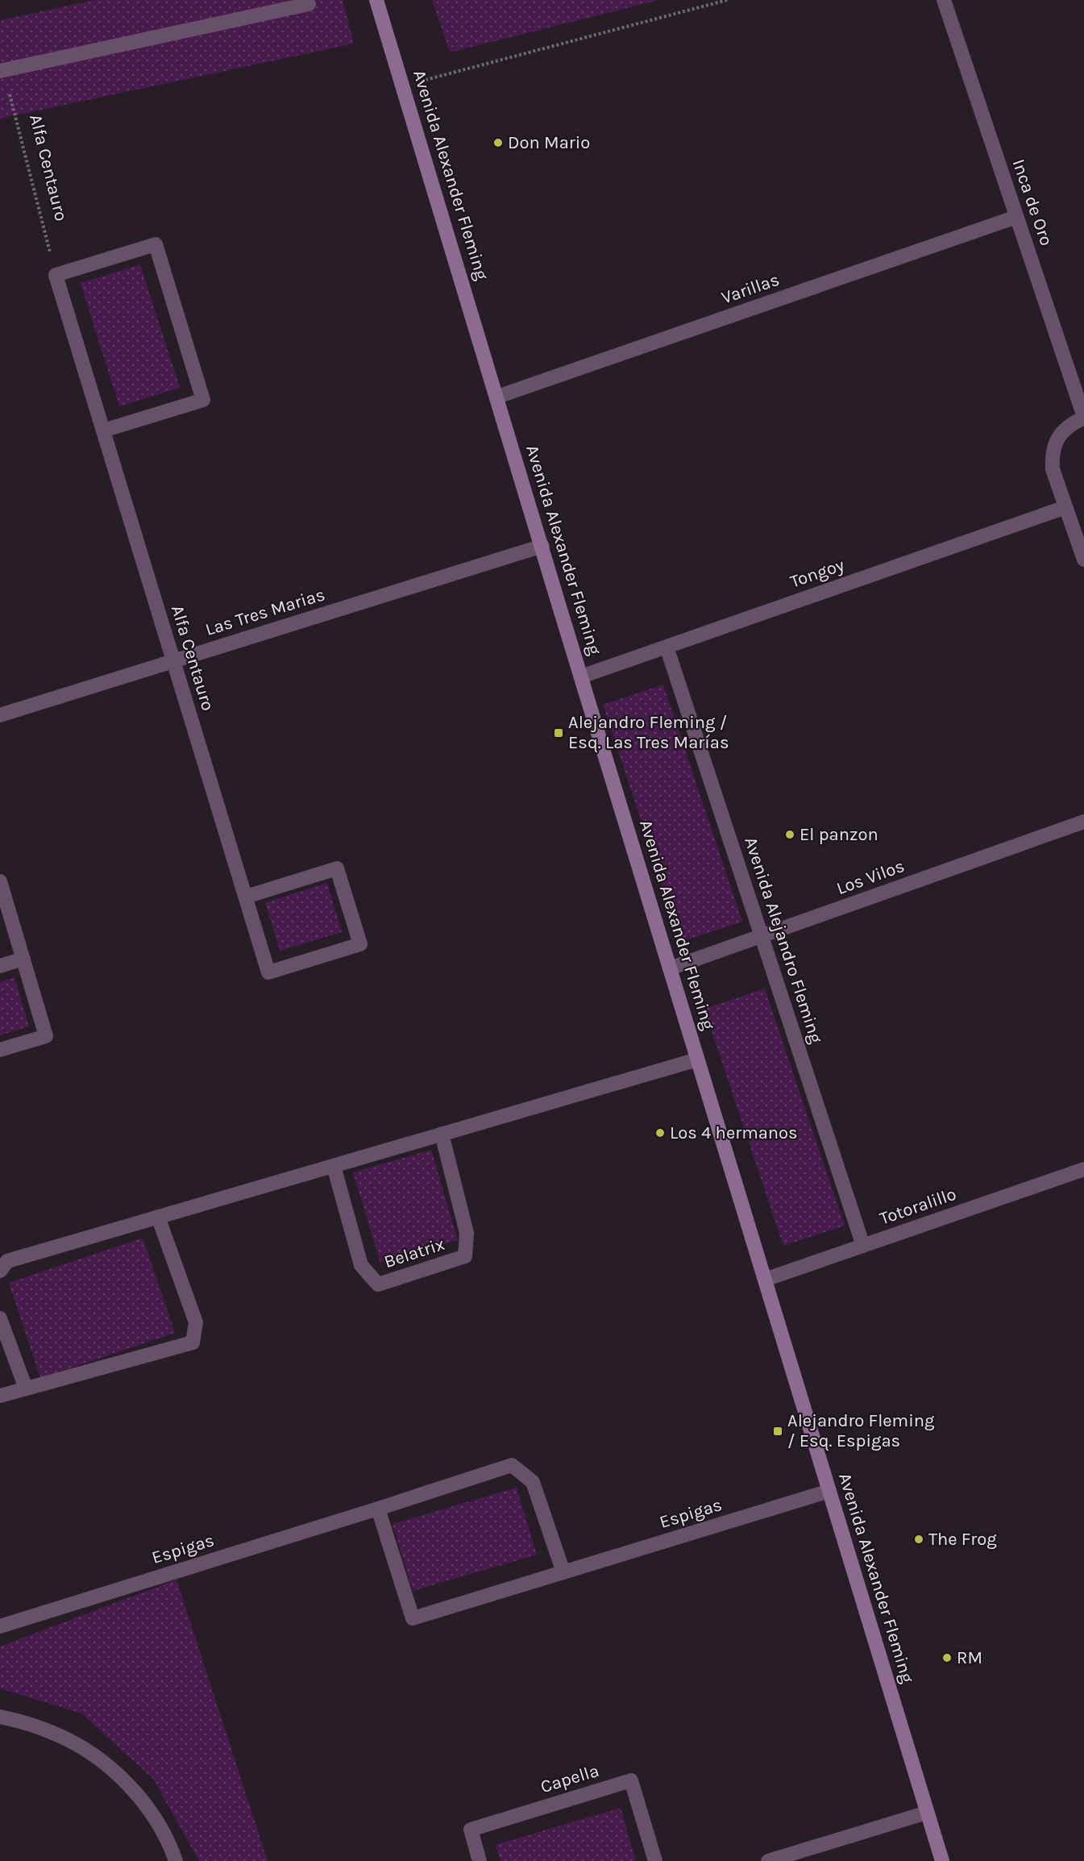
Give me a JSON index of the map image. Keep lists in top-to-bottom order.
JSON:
{
  "streets": {
    "street": [
      "Alfa Centauro",
      "Avenida Alexander Fleming",
      "Inca de Oro",
      "Varillas",
      "Tongoy",
      "Las Tres Marias",
      "Los Vilos",
      "Avenida Alejandro Fleming",
      "Totoralillo",
      "Belatrix",
      "Espigas",
      "Capella"
    ]
  },
  "crossings": [
    ["Alfa Centauro", "Las Tres Marias"],
    ["Avenida Alexander Fleming", "Varillas"],
    ["Avenida Alexander Fleming", "Tongoy"],
    ["Avenida Alexander Fleming", "Las Tres Marias"],
    ["Avenida Alexander Fleming", "Los Vilos"],
    ["Avenida Alexander Fleming", "Totoralillo"],
    ["Avenida Alexander Fleming", "Espigas"],
    ["Inca de Oro", "Varillas"],
    ["Tongoy", "Avenida Alejandro Fleming"],
    ["Los Vilos", "Avenida Alejandro Fleming"],
    ["Avenida Alejandro Fleming", "Totoralillo"]
  ],
  "places": {
    "other": [
      "Don Mario",
      "El panzon",
      "Los 4 hermanos",
      "The Frog",
      "RM"
    ],
    "transit": ["Alejandro Fleming / Esq. Las Tres Marías", "Alejandro Fleming / Esq. Espigas"]
  }
}
